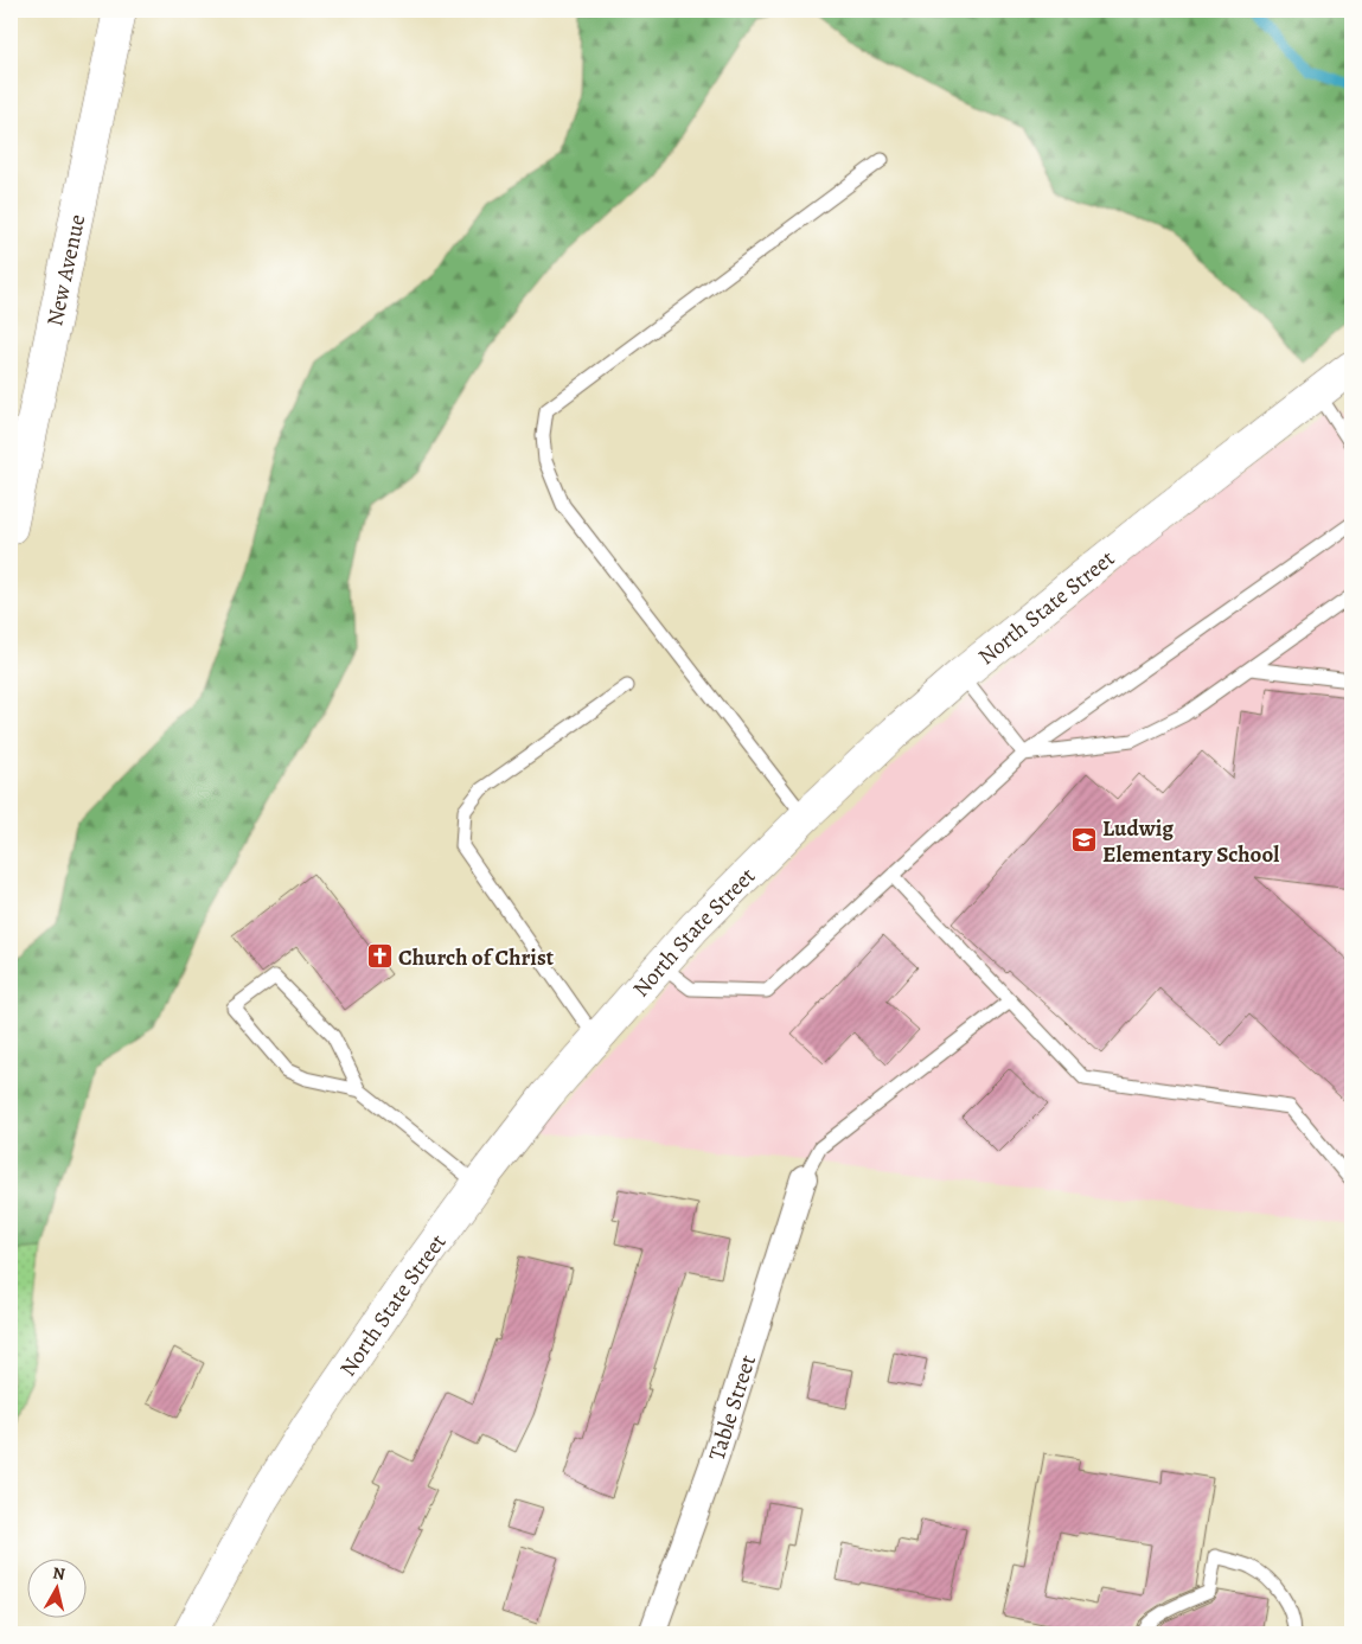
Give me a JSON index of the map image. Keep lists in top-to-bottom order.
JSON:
{
  "streets": {
    "main road": ["New Avenue", "North State Street"],
    "street": ["Table Street"]
  },
  "places": {
    "school or university": ["Ludwig Elementary School"],
    "church": ["Church of Christ"]
  },
  "north": "top"
}
